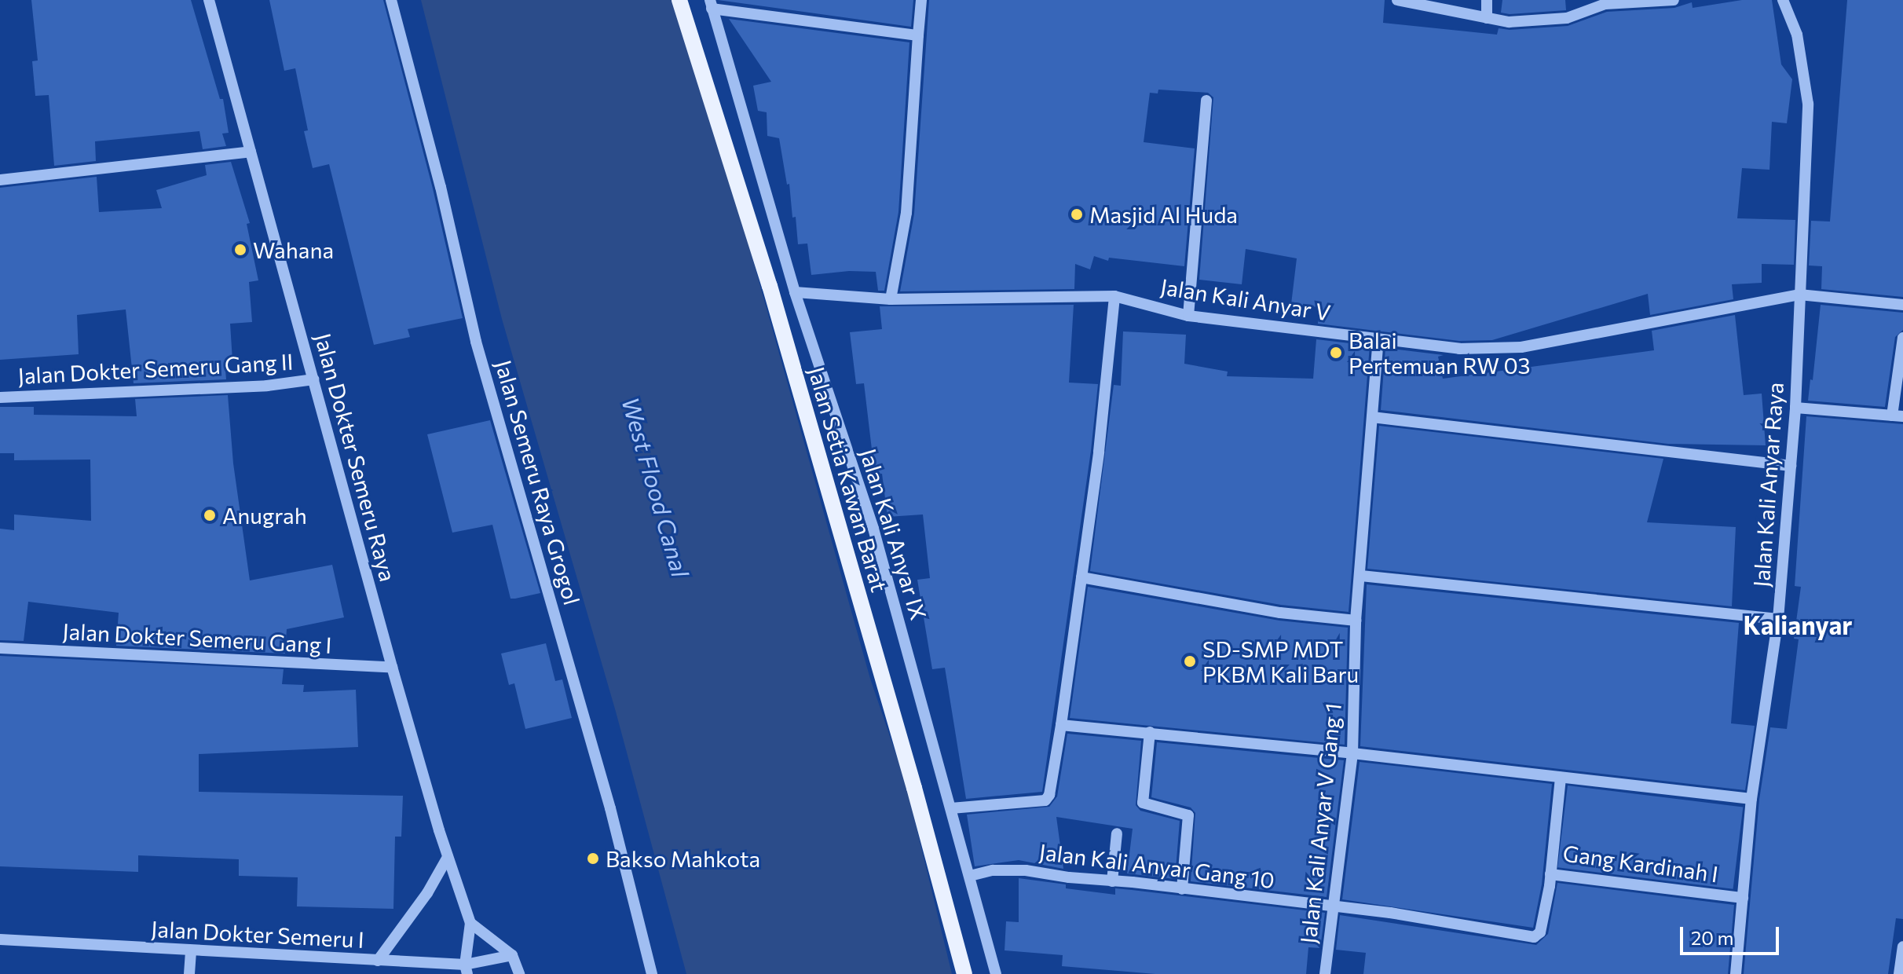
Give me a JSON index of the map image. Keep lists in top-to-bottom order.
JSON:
{
  "streets": {
    "main road": ["Jalan Setia Kawan Barat"],
    "street": [
      "Jalan Kali Anyar V",
      "Jalan Dokter Semeru Gang II",
      "Jalan Dokter Semeru Raya",
      "Jalan Semeru Raya Grogol",
      "Jalan Kali Anyar Raya",
      "Jalan Kali Anyar IX",
      "Jalan Dokter Semeru Gang I",
      "Jalan Kali Anyar V Gang 1",
      "Gang Kardinah I",
      "Jalan Kali Anyar Gang 10",
      "Jalan Dokter Semeru I"
    ]
  },
  "crossings": [
    ["Jalan Kali Anyar V", "Jalan Kali Anyar Raya"],
    ["Jalan Kali Anyar V", "Jalan Kali Anyar IX"],
    ["Jalan Kali Anyar V", "Jalan Kali Anyar V Gang 1"],
    ["Jalan Dokter Semeru Gang II", "Jalan Dokter Semeru Raya"],
    ["Jalan Dokter Semeru Raya", "Jalan Dokter Semeru Gang I"],
    ["Jalan Dokter Semeru Raya", "Jalan Dokter Semeru I"],
    ["Jalan Kali Anyar Raya", "Gang Kardinah I"],
    ["Jalan Kali Anyar IX", "Jalan Kali Anyar Gang 10"],
    ["Jalan Kali Anyar V Gang 1", "Jalan Kali Anyar Gang 10"],
    ["Gang Kardinah I", "Jalan Kali Anyar Gang 10"]
  ],
  "districts": ["Kalianyar"],
  "water": ["West Flood Canal"],
  "places": [
    "Masjid Al Huda",
    "Wahana",
    "Balai Pertemuan RW 03",
    "Anugrah",
    "SD-SMP MDT PKBM Kali Baru",
    "Bakso Mahkota"
  ],
  "scale_bar": "20 m"
}
